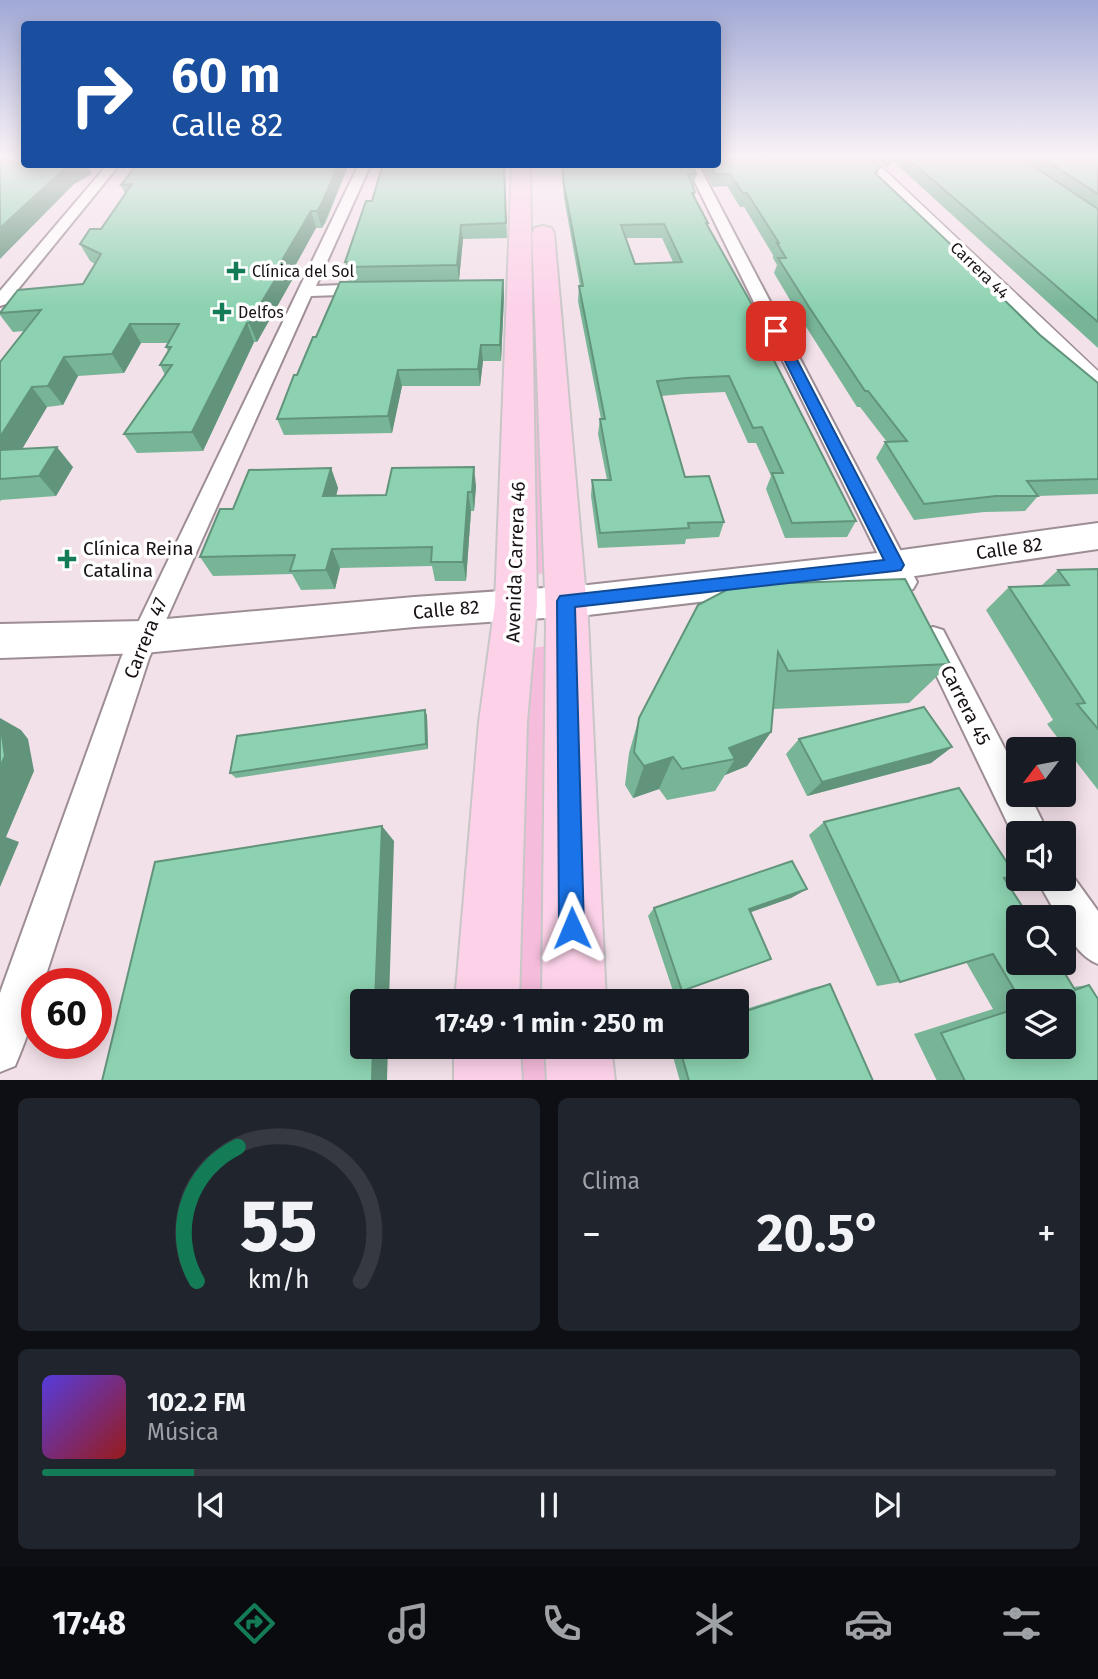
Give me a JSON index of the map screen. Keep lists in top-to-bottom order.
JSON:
{
  "streets": {
    "main road": ["Calle 82", "Avenida Carrera 46"],
    "street": ["Carrera 44", "Carrera 47", "Carrera 45"]
  },
  "crossings": [
    ["Calle 82", "Avenida Carrera 46"],
    ["Calle 82", "Carrera 47"]
  ],
  "places": {
    "health": ["Clínica del Sol", "Delfos", "Clínica Reina Catalina"]
  },
  "north": "bottom left",
  "page": {
    "turn": ["60 m", "Calle 82"],
    "limit": "60",
    "trip": "17:49 · 1 min · 250 m",
    "tile": "Clima",
    "heat": ["−", "20.5°", "+"],
    "song": ["102.2 FM", "Música"],
    "tabs": "17:48",
    "gauge": ["55", "km/h"]
  }
}
